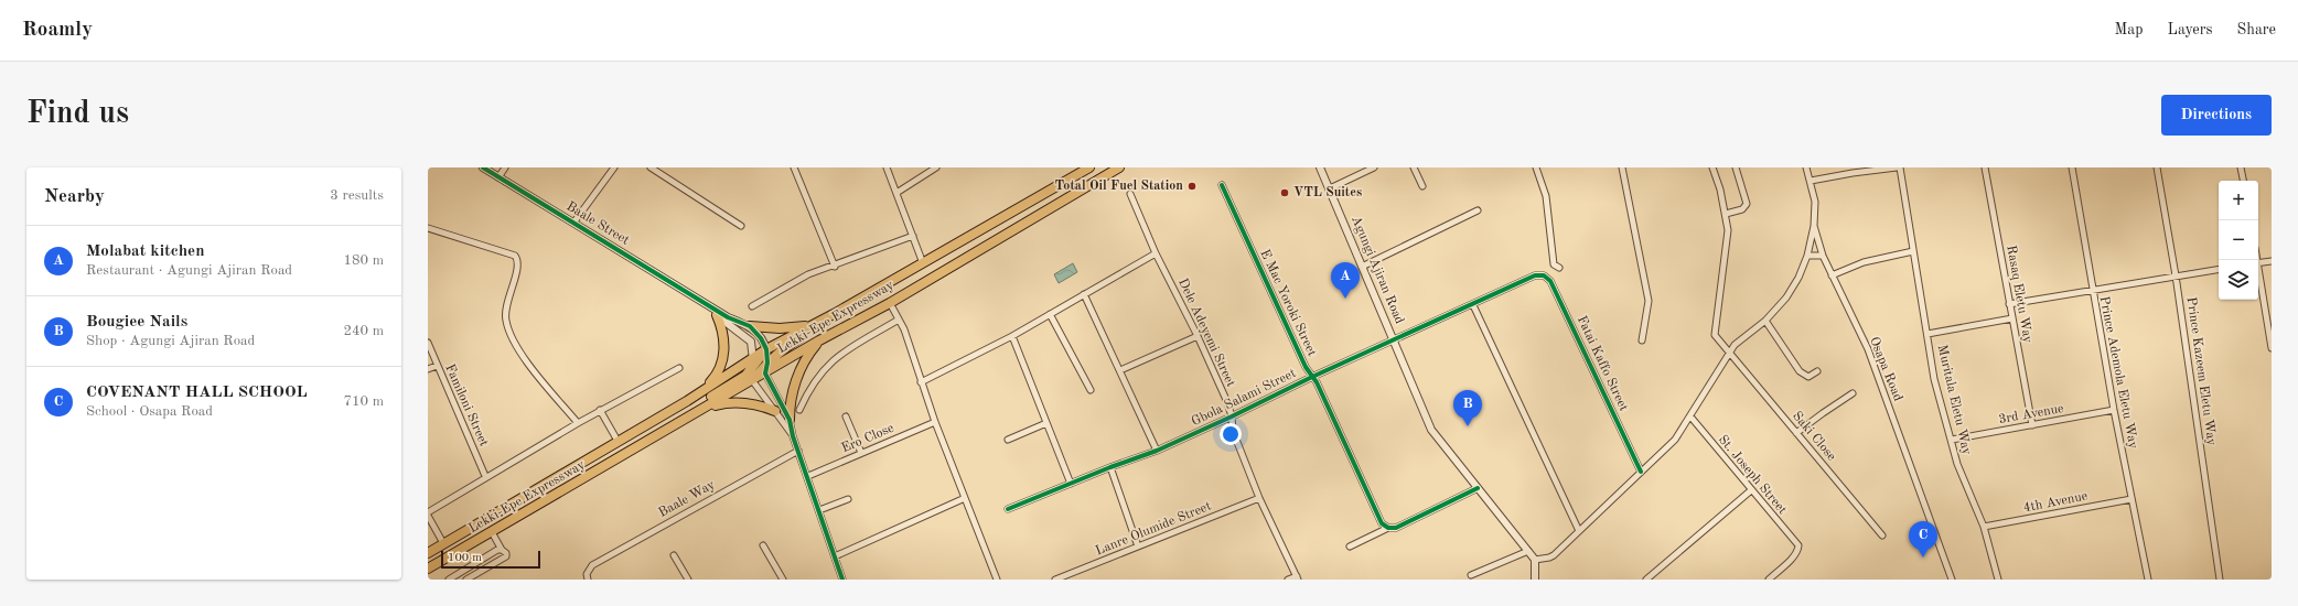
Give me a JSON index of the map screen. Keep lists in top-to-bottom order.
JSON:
{
  "streets": {
    "highway": ["Lekki-Epe Expressway"],
    "street": [
      "Baale Street",
      "Agungi Ajiran Road",
      "Rasaq Eletu Way",
      "E Mac Yoroki Street",
      "Dele Adeyemi Street",
      "Fatai Kaffo Street",
      "Osapa Road",
      "Prince Kazeem Eletu Way",
      "Prince Ademola Eletu Way",
      "Gbola Salami Street",
      "Muritala Eletu Way",
      "Familoni Street",
      "3rd Avenue",
      "Saki Close",
      "Ero Close",
      "St. Joseph Street",
      "Baale Way",
      "4th Avenue",
      "Lanre Olumide Street"
    ]
  },
  "crossings": [
    ["Agungi Ajiran Road", "Gbola Salami Street"],
    ["Rasaq Eletu Way", "3rd Avenue"],
    ["E Mac Yoroki Street", "Gbola Salami Street"],
    ["Dele Adeyemi Street", "Gbola Salami Street"],
    ["Dele Adeyemi Street", "Lanre Olumide Street"],
    ["Fatai Kaffo Street", "Gbola Salami Street"],
    ["Prince Ademola Eletu Way", "3rd Avenue"],
    ["Prince Ademola Eletu Way", "4th Avenue"],
    ["Muritala Eletu Way", "3rd Avenue"],
    ["Muritala Eletu Way", "4th Avenue"]
  ],
  "places": ["Total Oil Fuel Station", "VTL Suites"],
  "scale_bar": "100 m",
  "page": {
    "header": "Roamly",
    "nav": ["Map", "Layers", "Share"],
    "buttons": "Directions",
    "title": "Find us",
    "heading": ["Nearby", "3 results"],
    "map_buttons": ["+", "−"],
    "list": [
      {
        "mark": "A",
        "name": "Molabat kitchen",
        "note": "Restaurant · Agungi Ajiran Road",
        "value": "180 m"
      },
      {
        "mark": "B",
        "name": "Bougiee Nails",
        "note": "Shop · Agungi Ajiran Road",
        "value": "240 m"
      },
      {
        "mark": "C",
        "name": "COVENANT HALL SCHOOL",
        "note": "School · Osapa Road",
        "value": "710 m"
      }
    ],
    "pins": ["A", "B", "C"],
    "scale": "100 m"
  }
}
